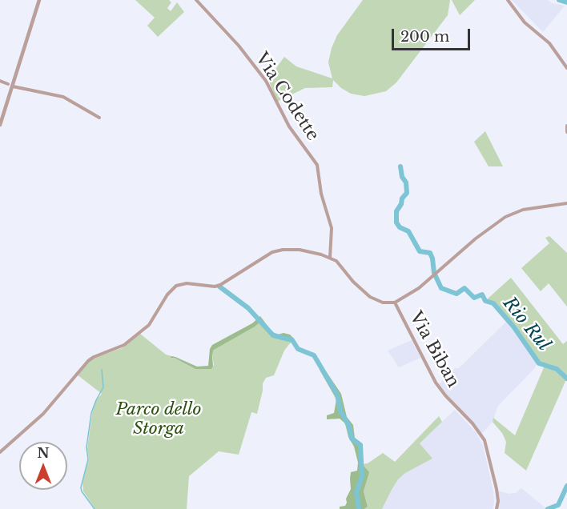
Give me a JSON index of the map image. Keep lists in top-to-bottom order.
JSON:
{
  "streets": {
    "street": ["Via Codette", "Via Biban"]
  },
  "water": ["Rio Rul"],
  "parks": ["Parco dello Storga"],
  "scale_bar": "200 m",
  "north": "top"
}
